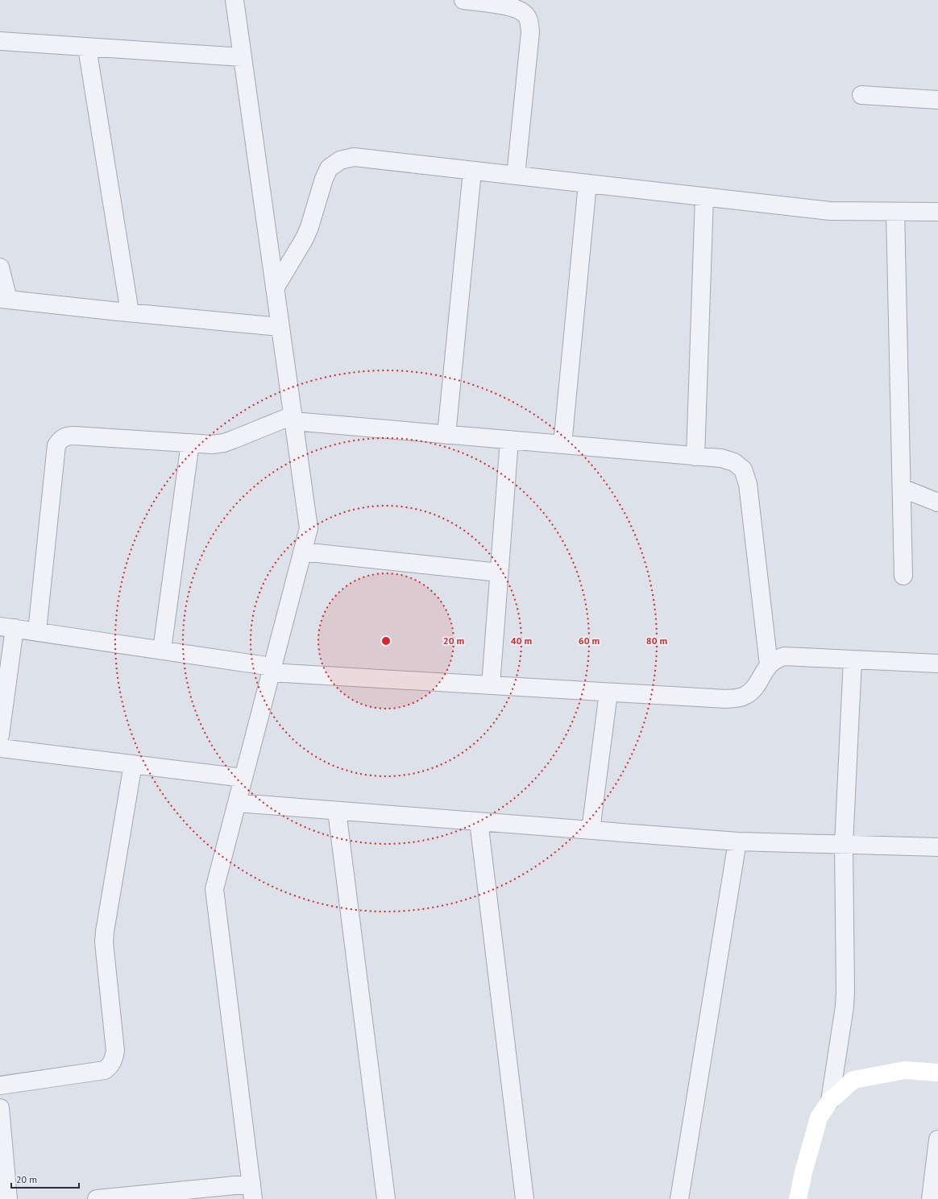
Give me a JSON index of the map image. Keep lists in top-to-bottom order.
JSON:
{
  "scale_bar": "20 m",
  "rings": [
    "20 m",
    "40 m",
    "60 m",
    "80 m"
  ]
}
